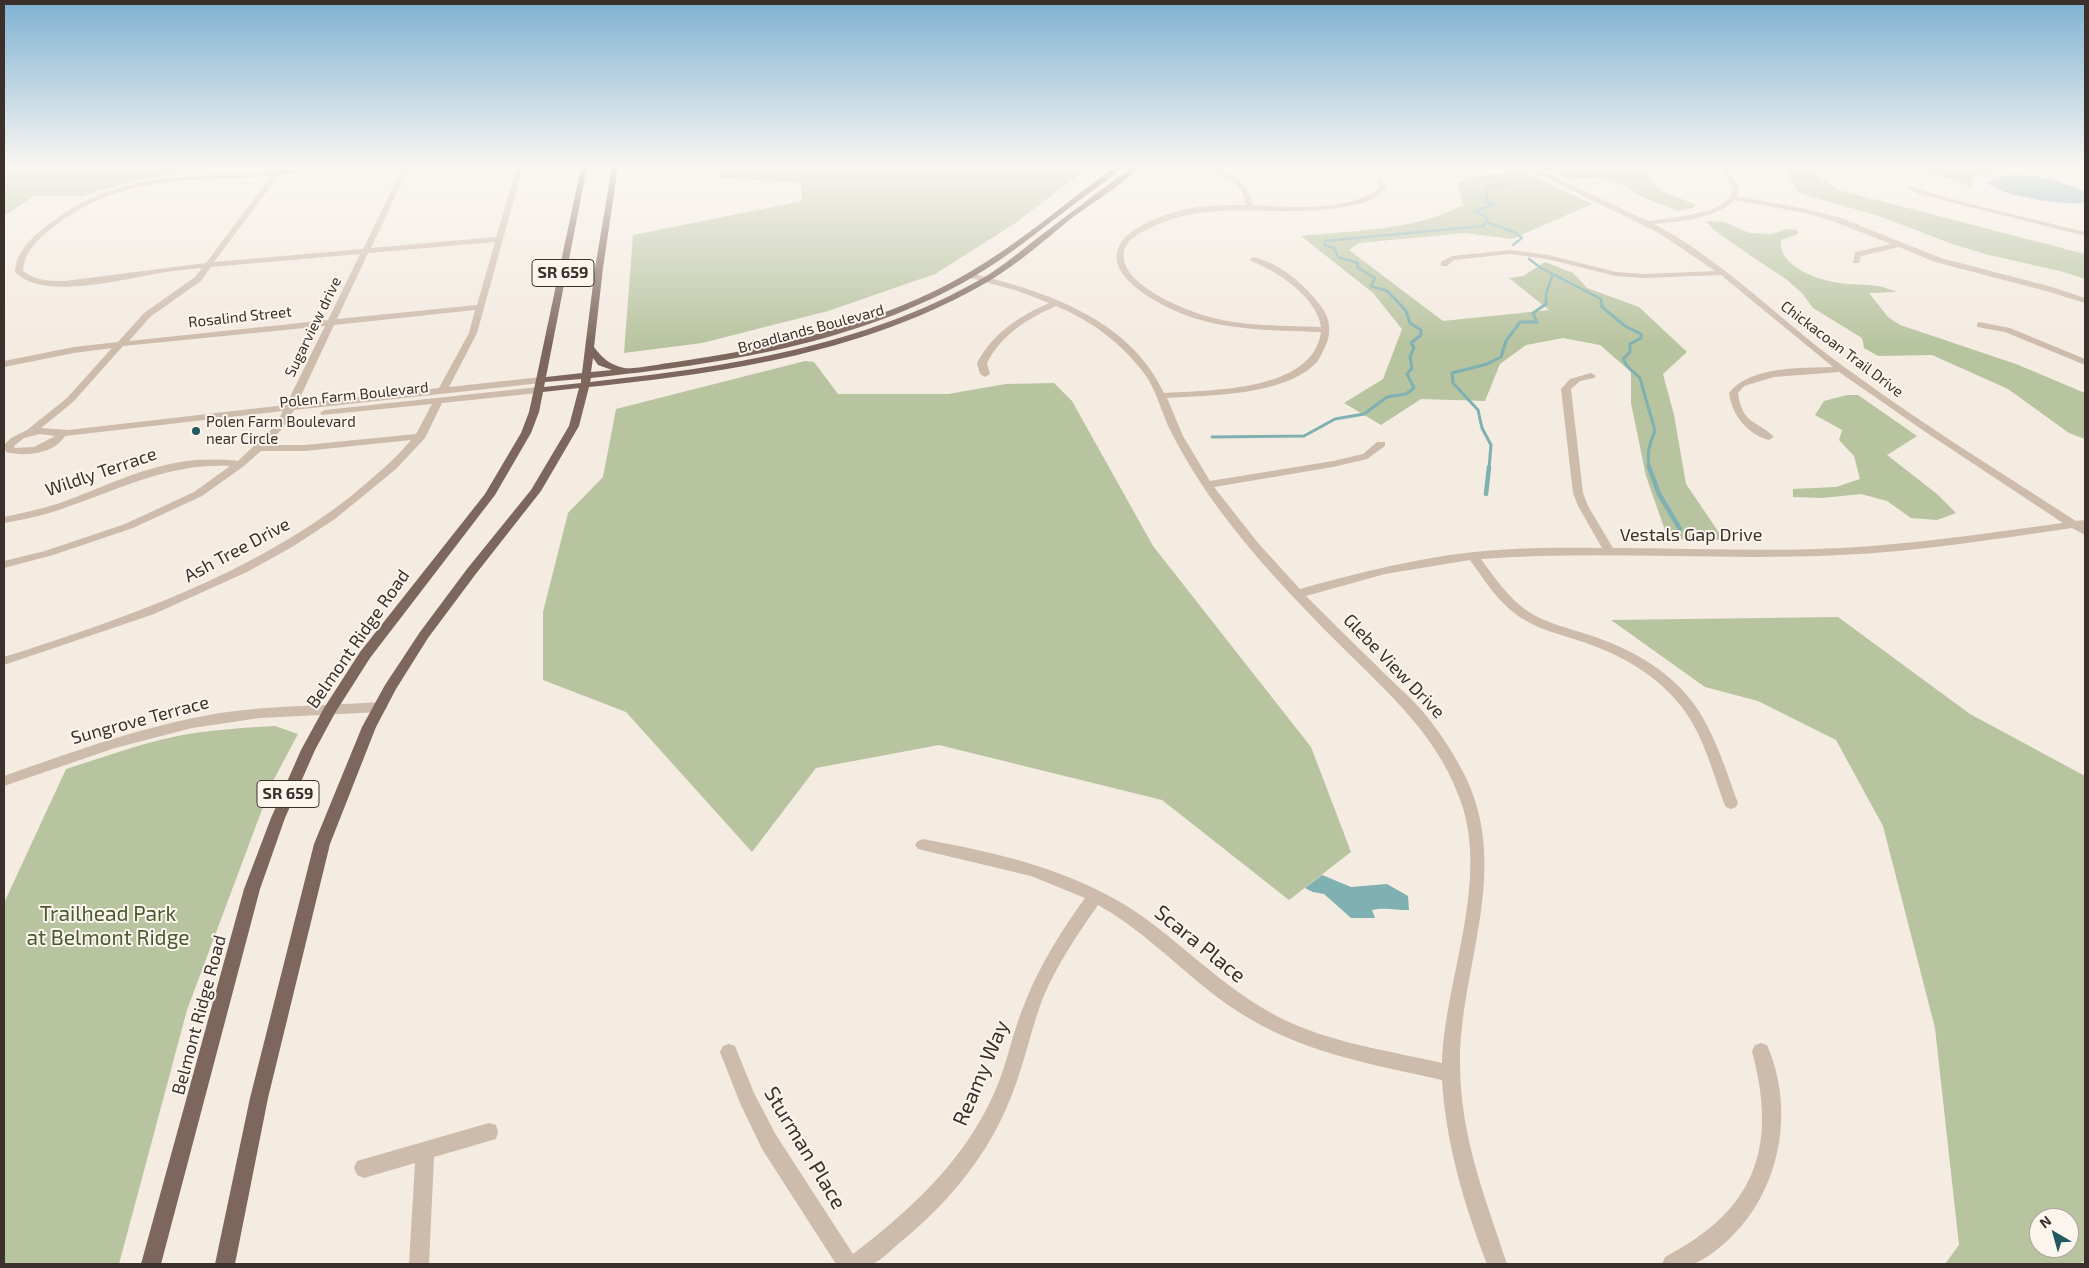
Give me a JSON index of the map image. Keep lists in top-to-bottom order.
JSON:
{
  "streets": {
    "main road": ["SR 659", "Broadlands Boulevard", "Belmont Ridge Road"],
    "street": [
      "Rosalind Street",
      "Sugarview drive",
      "Chickacoan Trail Drive",
      "Polen Farm Boulevard",
      "Wildly Terrace",
      "Vestals Gap Drive",
      "Ash Tree Drive",
      "Glebe View Drive",
      "Sungrove Terrace",
      "Scara Place",
      "Reamy Way",
      "Sturman Place"
    ]
  },
  "crossings": [
    ["SR 659", "Broadlands Boulevard"],
    ["SR 659", "Sungrove Terrace"],
    ["Rosalind Street", "Sugarview drive"],
    ["Rosalind Street", "Ash Tree Drive"],
    ["Sugarview drive", "Polen Farm Boulevard"],
    ["Broadlands Boulevard", "Polen Farm Boulevard"],
    ["Broadlands Boulevard", "Belmont Ridge Road"],
    ["Broadlands Boulevard", "Glebe View Drive"],
    ["Chickacoan Trail Drive", "Vestals Gap Drive"],
    ["Polen Farm Boulevard", "Ash Tree Drive"],
    ["Polen Farm Boulevard", "Belmont Ridge Road"],
    ["Vestals Gap Drive", "Glebe View Drive"],
    ["Belmont Ridge Road", "Sungrove Terrace"],
    ["Glebe View Drive", "Scara Place"],
    ["Scara Place", "Reamy Way"]
  ],
  "parks": ["Trailhead Park at Belmont Ridge"],
  "places": ["Polen Farm Boulevard near Circle"],
  "north": "top left"
}
